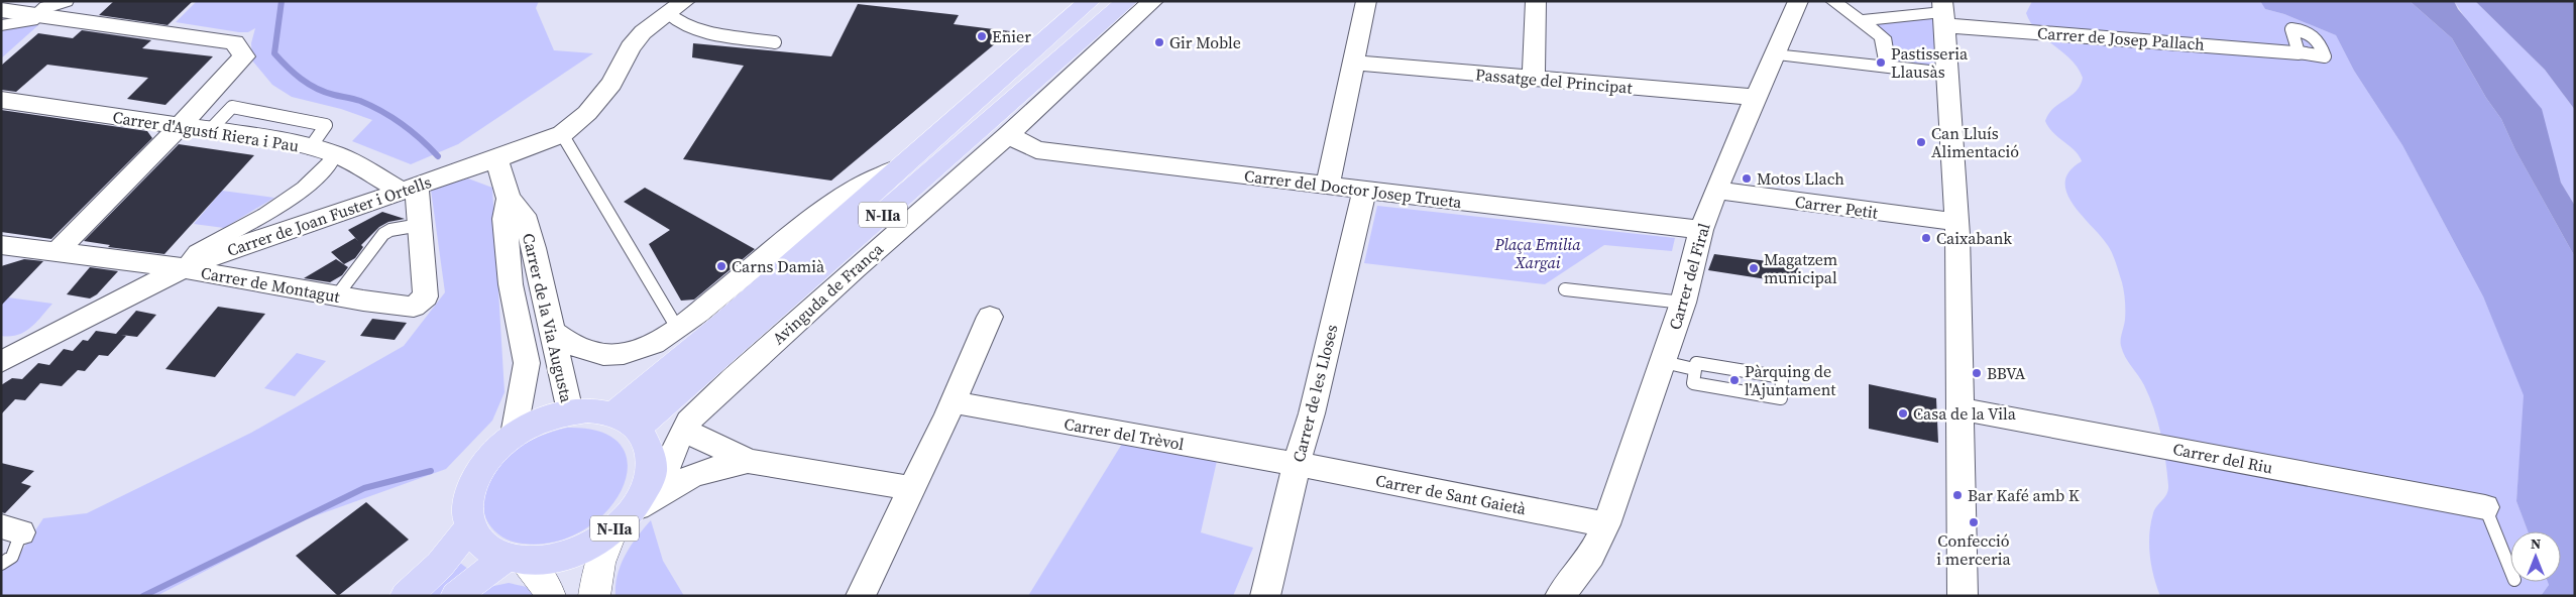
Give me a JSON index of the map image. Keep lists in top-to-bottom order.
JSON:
{
  "streets": {
    "main road": ["N-IIa", "Avinguda de França"],
    "street": [
      "Carrer de Josep Pallach",
      "Passatge del Principat",
      "Carrer d'Agustí Riera i Pau",
      "Carrer del Doctor Josep Trueta",
      "Carrer Petit",
      "Carrer de Joan Fuster i Ortells",
      "Carrer del Firal",
      "Carrer de Montagut",
      "Carrer de la Via Augusta",
      "Carrer de les Lloses",
      "Carrer del Trèvol",
      "Carrer del Riu",
      "Carrer de Sant Gaietà"
    ]
  },
  "crossings": [
    ["Passatge del Principat", "Carrer del Firal"],
    ["Carrer d'Agustí Riera i Pau", "Carrer de Joan Fuster i Ortells"],
    ["Carrer d'Agustí Riera i Pau", "Carrer de Montagut"],
    ["Carrer del Doctor Josep Trueta", "Carrer del Firal"],
    ["Carrer del Doctor Josep Trueta", "Avinguda de França"],
    ["Carrer del Doctor Josep Trueta", "Carrer de les Lloses"],
    ["Carrer Petit", "Carrer del Firal"],
    ["N-IIa", "Avinguda de França"],
    ["N-IIa", "Carrer de la Via Augusta"],
    ["Carrer de Joan Fuster i Ortells", "Carrer de Montagut"],
    ["Carrer de Joan Fuster i Ortells", "Carrer de la Via Augusta"],
    ["Carrer del Firal", "Carrer de Sant Gaietà"],
    ["Avinguda de França", "Carrer de la Via Augusta"],
    ["Carrer de les Lloses", "Carrer del Trèvol"],
    ["Carrer de les Lloses", "Carrer de Sant Gaietà"],
    ["Carrer del Trèvol", "Carrer de Sant Gaietà"]
  ],
  "parks": ["Plaça Emilia Xargai"],
  "places": [
    "Enier",
    "Gir Moble",
    "Pastisseria Llausàs",
    "Can Lluís Alimentació",
    "Motos Llach",
    "Caixabank",
    "Carns Damià",
    "Magatzem municipal",
    "BBVA",
    "Pàrquing de l'Ajuntament",
    "Casa de la Vila",
    "Bar Kafé amb K",
    "Confecció i merceria"
  ],
  "north": "top"
}
